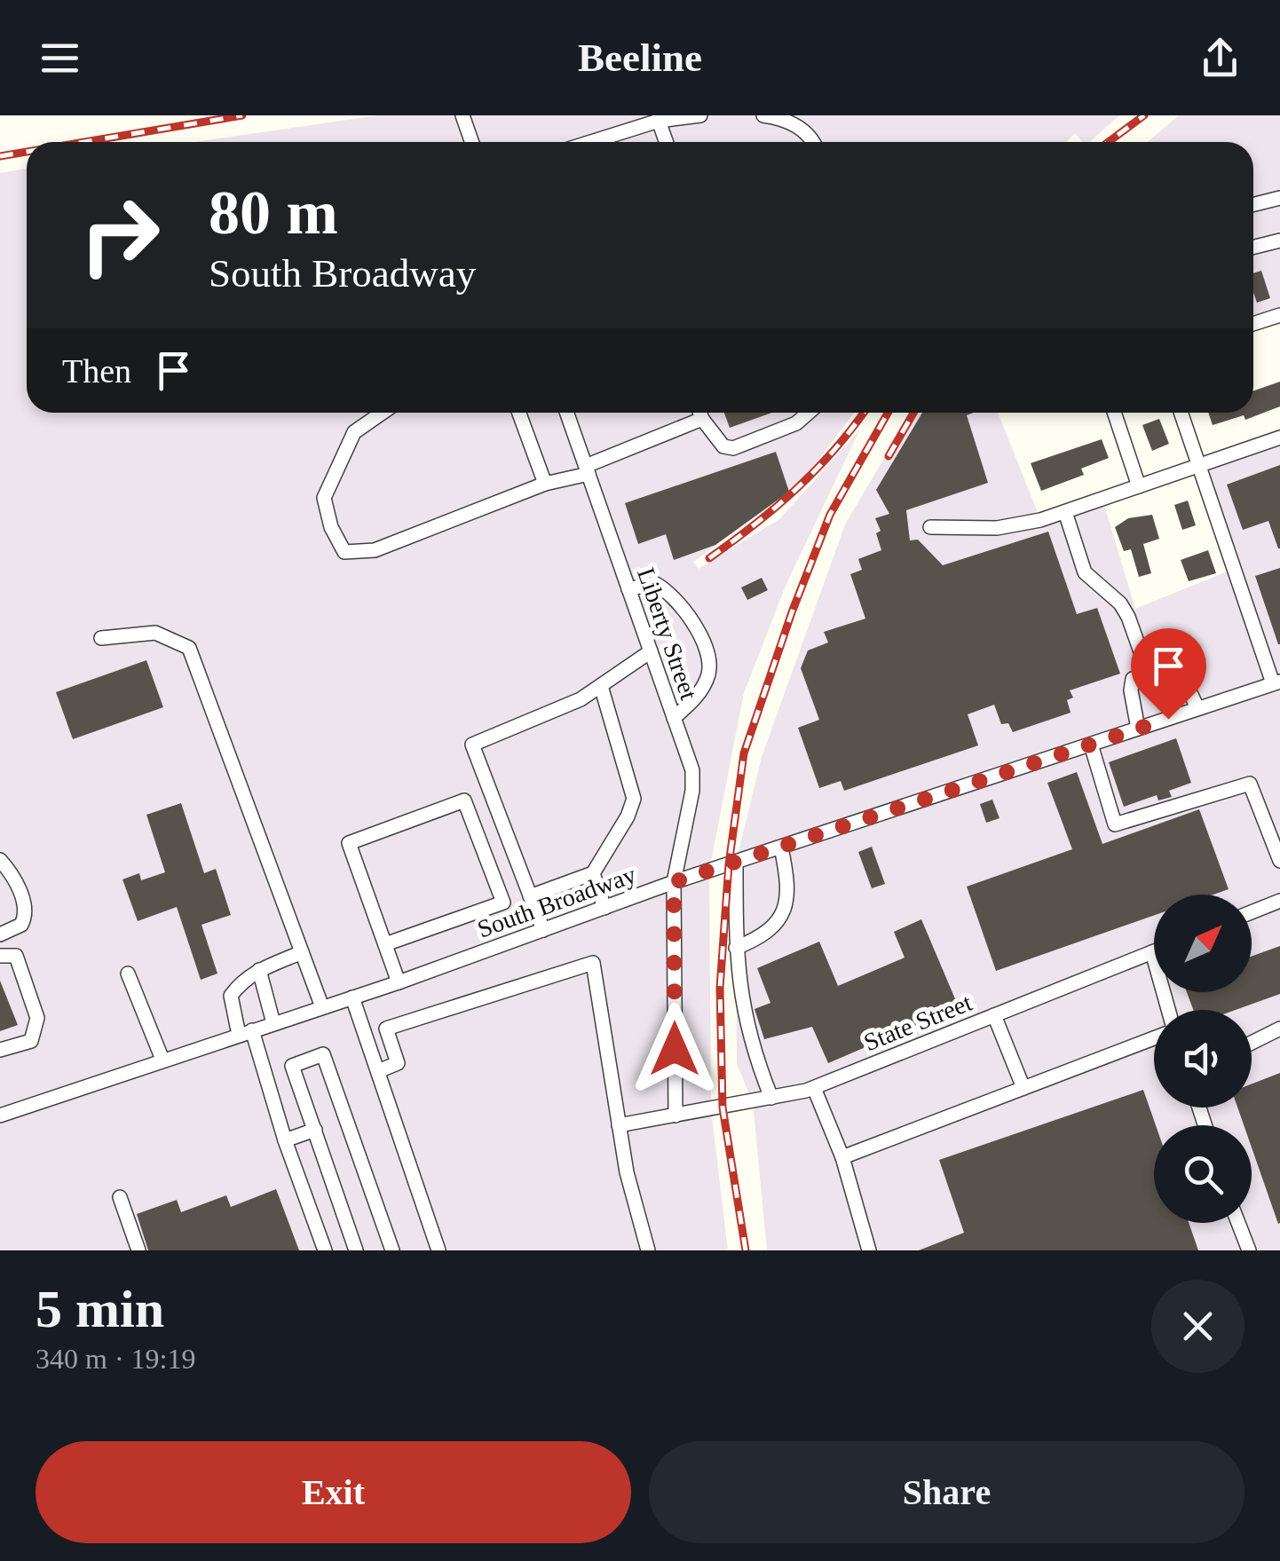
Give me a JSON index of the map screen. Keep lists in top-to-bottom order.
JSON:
{
  "streets": {
    "street": ["Liberty Street", "South Broadway", "State Street"]
  },
  "crossings": [
    ["Liberty Street", "South Broadway"],
    ["Liberty Street", "State Street"]
  ],
  "north": "top right",
  "page": {
    "header": "Beeline",
    "turn": ["80 m", "South Broadway"],
    "then": "Then",
    "heading": ["5 min", "340 m · 19:19"],
    "buttons": ["Exit", "Share"]
  }
}
